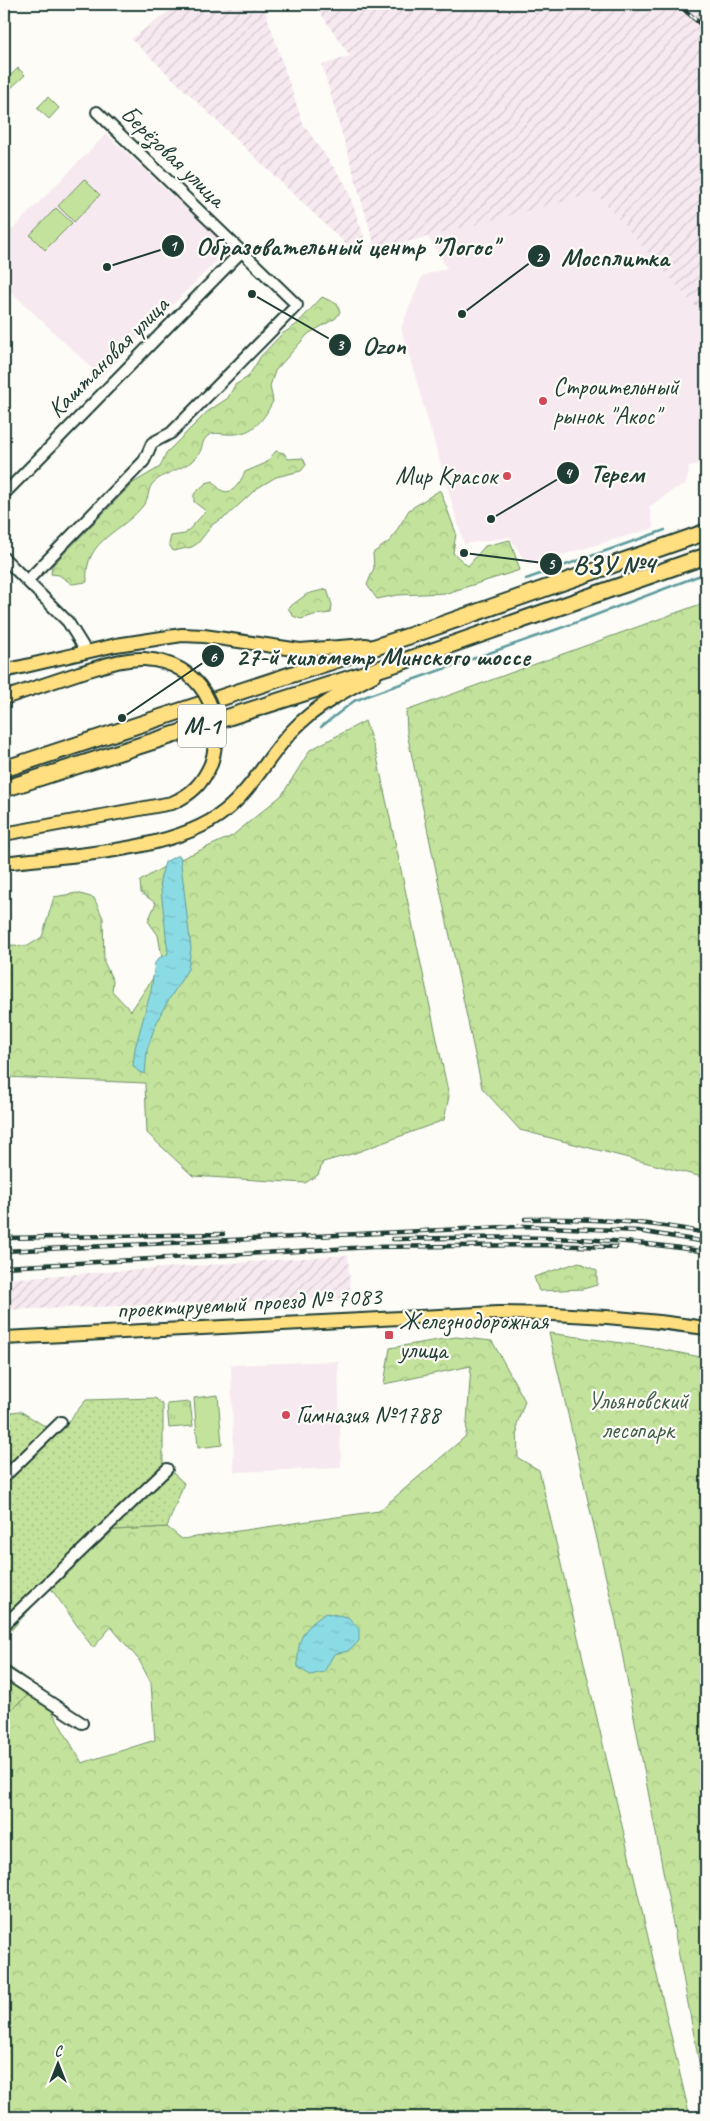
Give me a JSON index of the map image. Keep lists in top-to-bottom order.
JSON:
{
  "streets": {
    "highway": ["М-1"],
    "main road": ["проектируемый проезд № 7083"],
    "street": ["Берёзовая улица", "Каштановая улица"]
  },
  "crossings": [
    ["Берёзовая улица", "Каштановая улица"]
  ],
  "parks": ["Ульяновский лесопарк"],
  "places": {
    "other": [
      "Образовательный центр \"Логос\"",
      "Ozon",
      "Мосплитка",
      "Строительный рынок \"Акос\"",
      "Мир Красок",
      "Терем",
      "ВЗУ №4",
      "27-й километр Минского шоссе",
      "Гимназия №1788"
    ],
    "transit": ["Железнодорожная улица"]
  },
  "north": "top"
}
